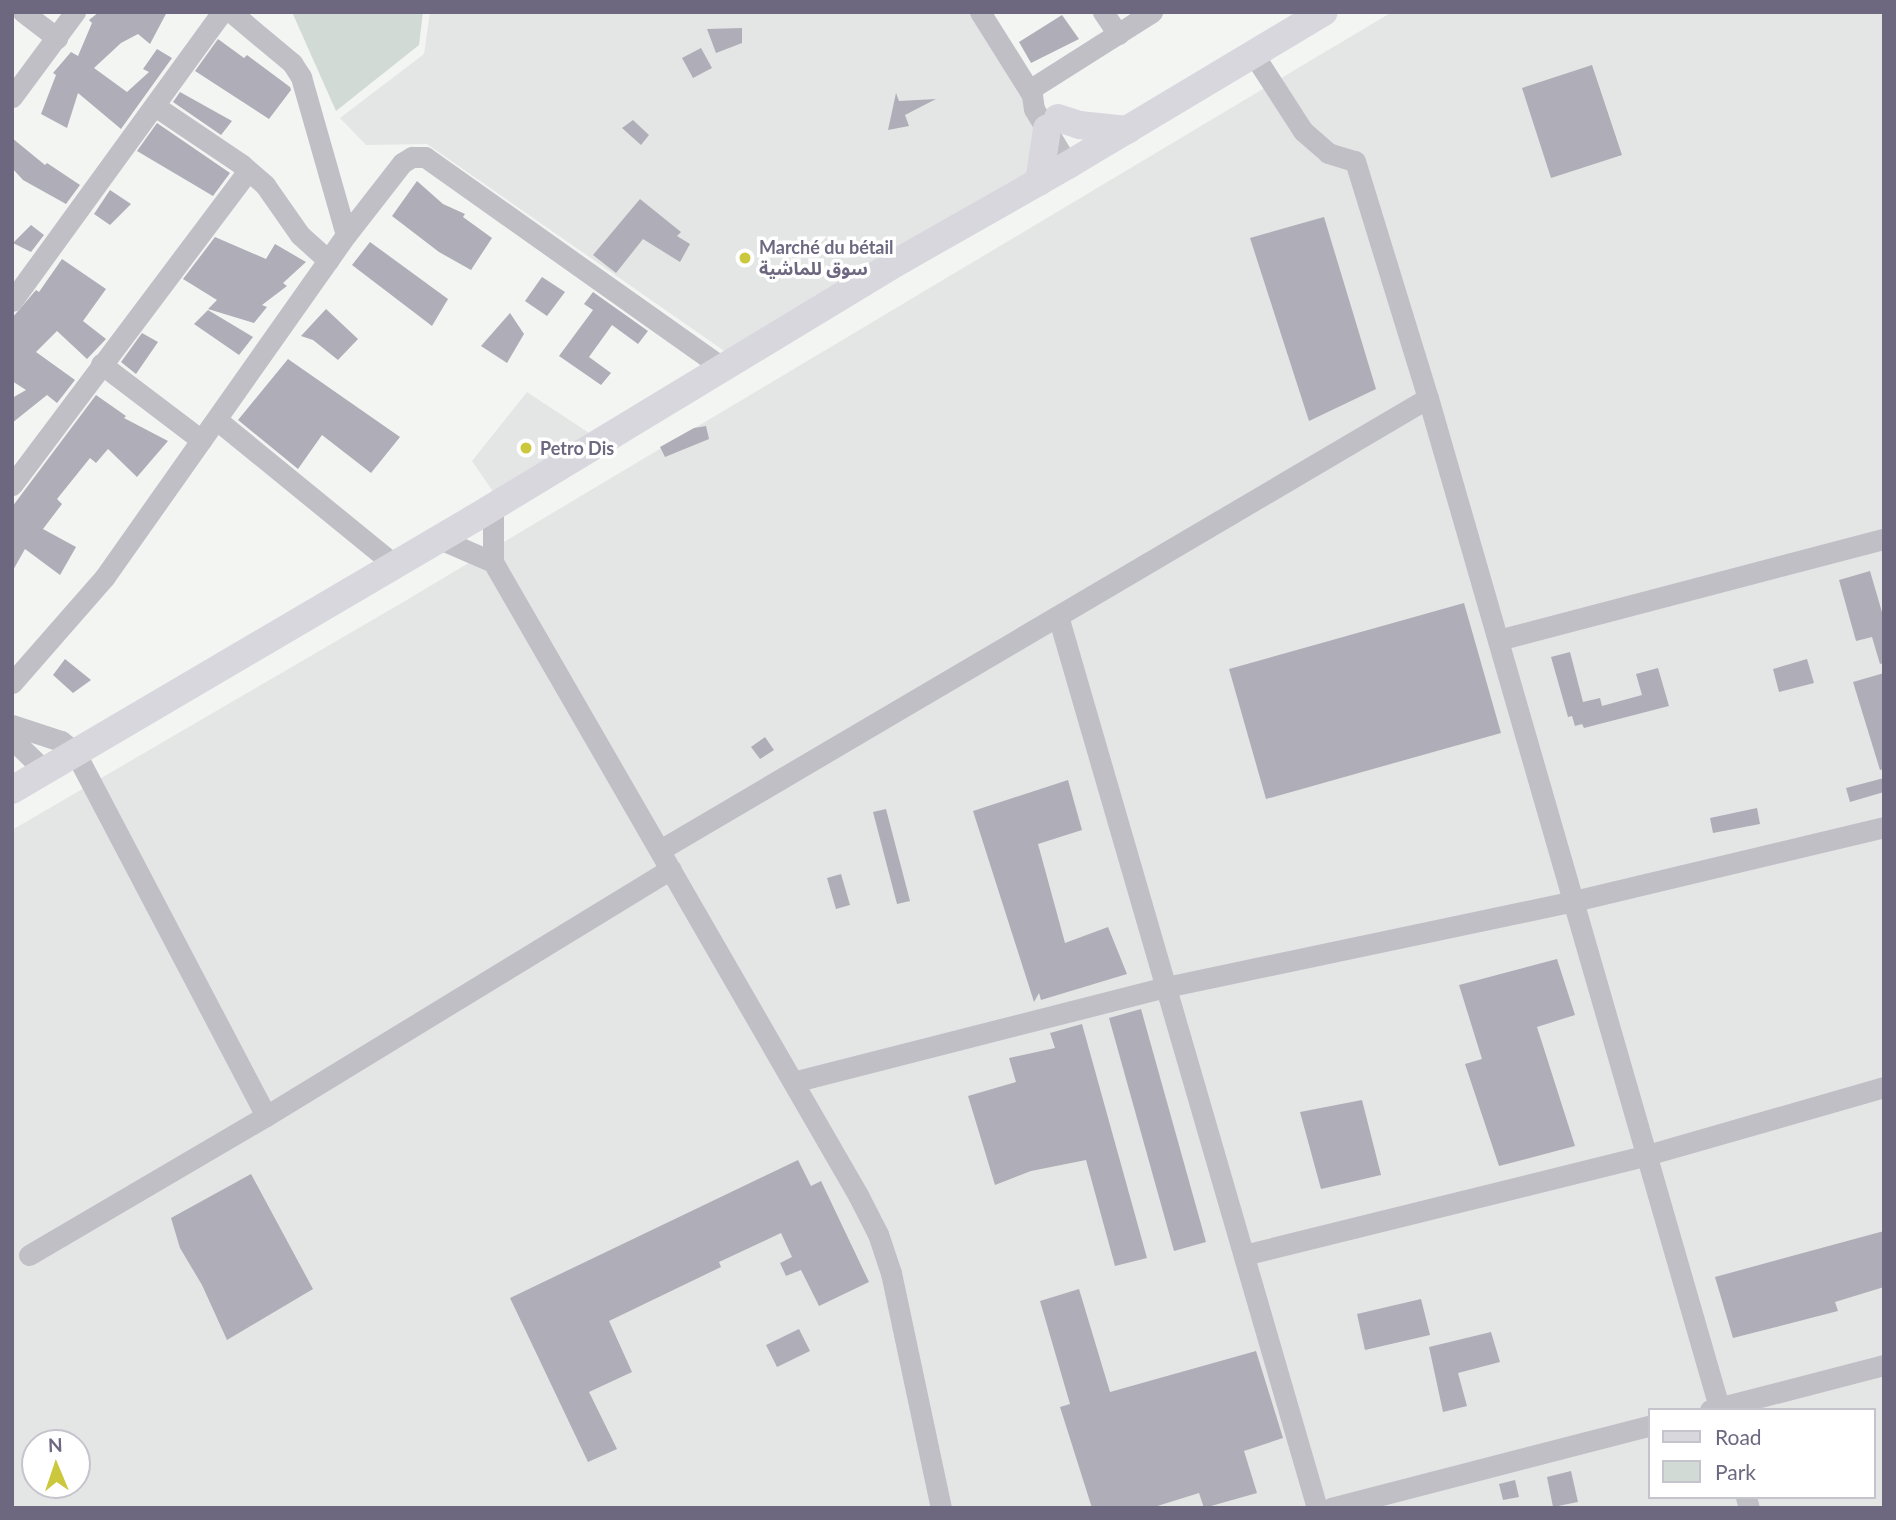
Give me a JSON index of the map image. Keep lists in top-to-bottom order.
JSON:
{
  "places": ["Marché du bétail سوق للماشية", "Petro Dis"],
  "legend": ["Road", "Park"],
  "north": "top"
}
